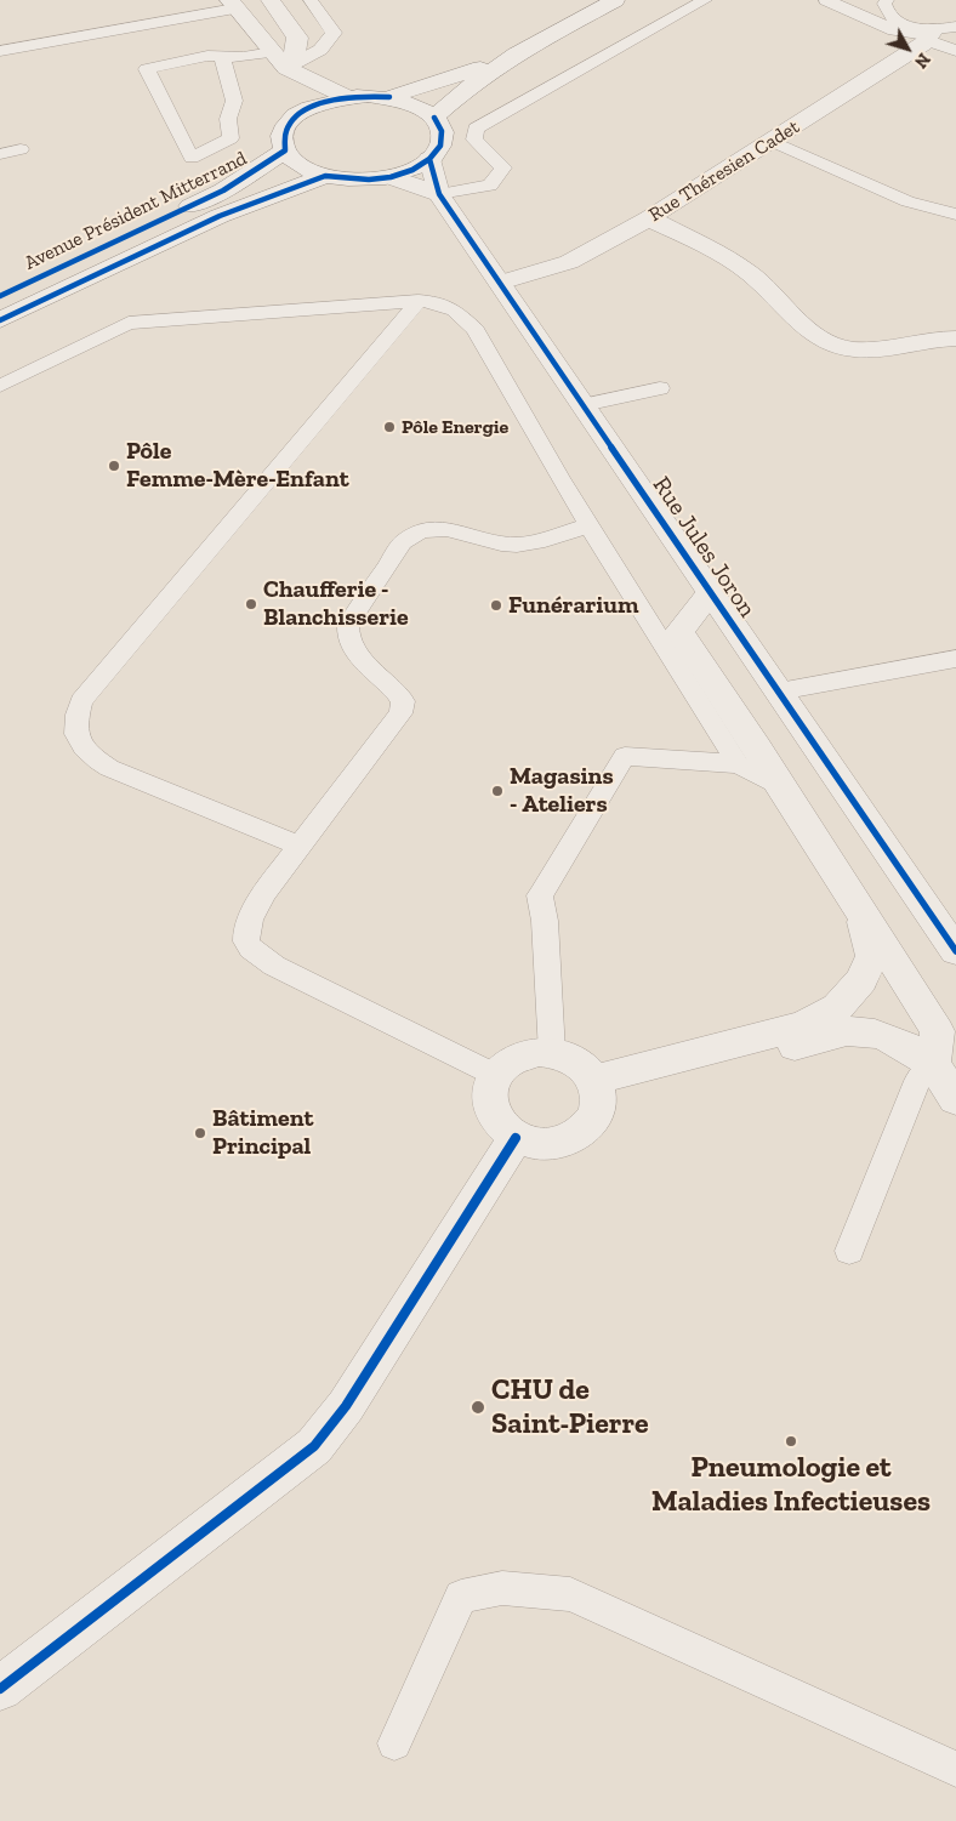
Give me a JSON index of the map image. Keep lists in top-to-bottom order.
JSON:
{
  "streets": {
    "street": ["Rue Théresien Cadet", "Avenue Président Mitterrand", "Rue Jules Joron"]
  },
  "crossings": [
    ["Rue Théresien Cadet", "Rue Jules Joron"]
  ],
  "places": [
    "Pôle Energie",
    "Pôle Femme-Mère-Enfant",
    "Chaufferie - Blanchisserie",
    "Funérarium",
    "Magasins - Ateliers",
    "Bâtiment Principal",
    "CHU de Saint-Pierre",
    "Pneumologie et Maladies Infectieuses"
  ],
  "north": "bottom right"
}
